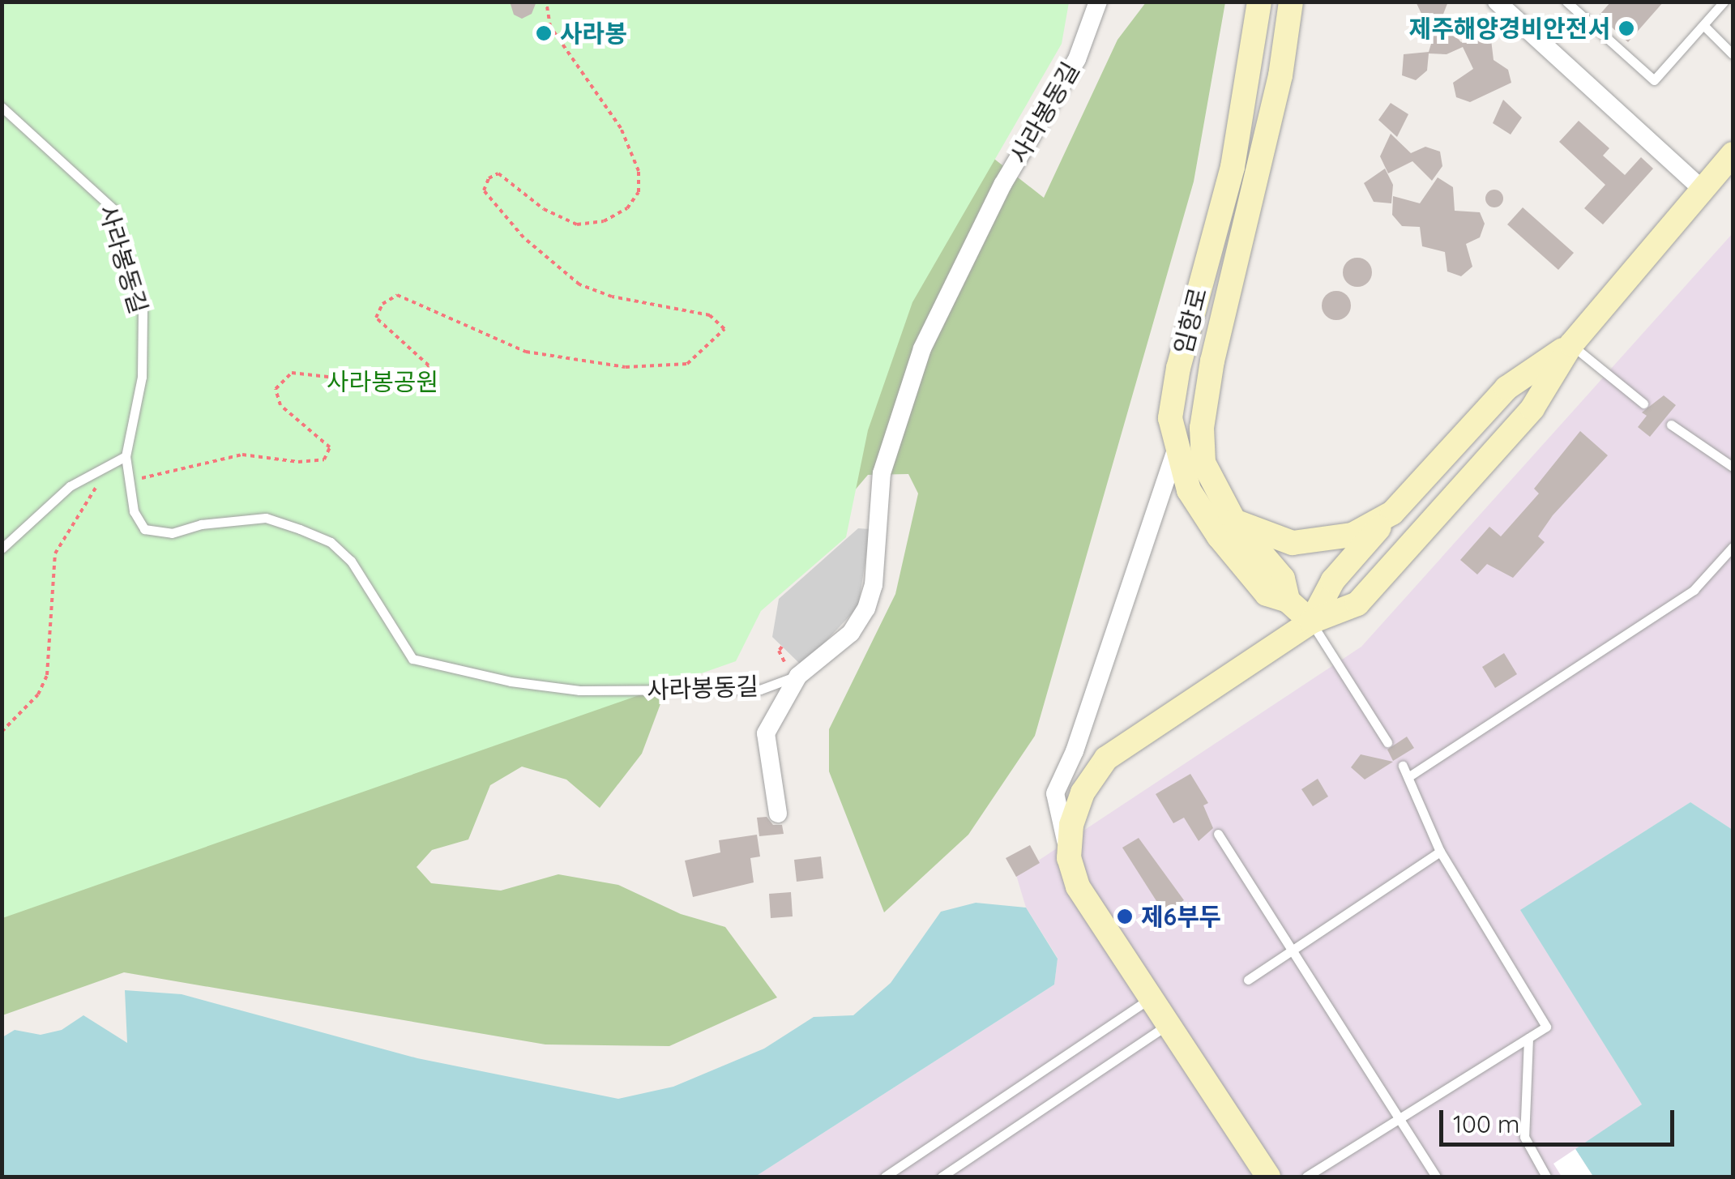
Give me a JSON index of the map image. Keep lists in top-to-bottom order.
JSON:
{
  "streets": {
    "main road": ["임항로"],
    "street": ["사라봉동길"]
  },
  "parks": ["사라봉공원"],
  "places": ["제주해양경비안전서", "사라봉", "제6부두"],
  "scale_bar": "100 m"
}
